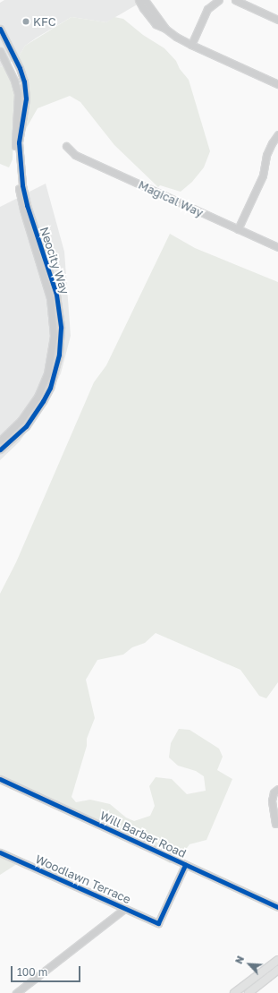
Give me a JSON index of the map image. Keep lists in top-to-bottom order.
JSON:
{
  "streets": {
    "street": [
      "Magical Way",
      "Neocity Way",
      "Will Barber Road",
      "Woodlawn Terrace"
    ]
  },
  "crossings": [
    ["Will Barber Road", "Woodlawn Terrace"]
  ],
  "places": ["KFC"],
  "scale_bar": "100 m",
  "north": "top left"
}
